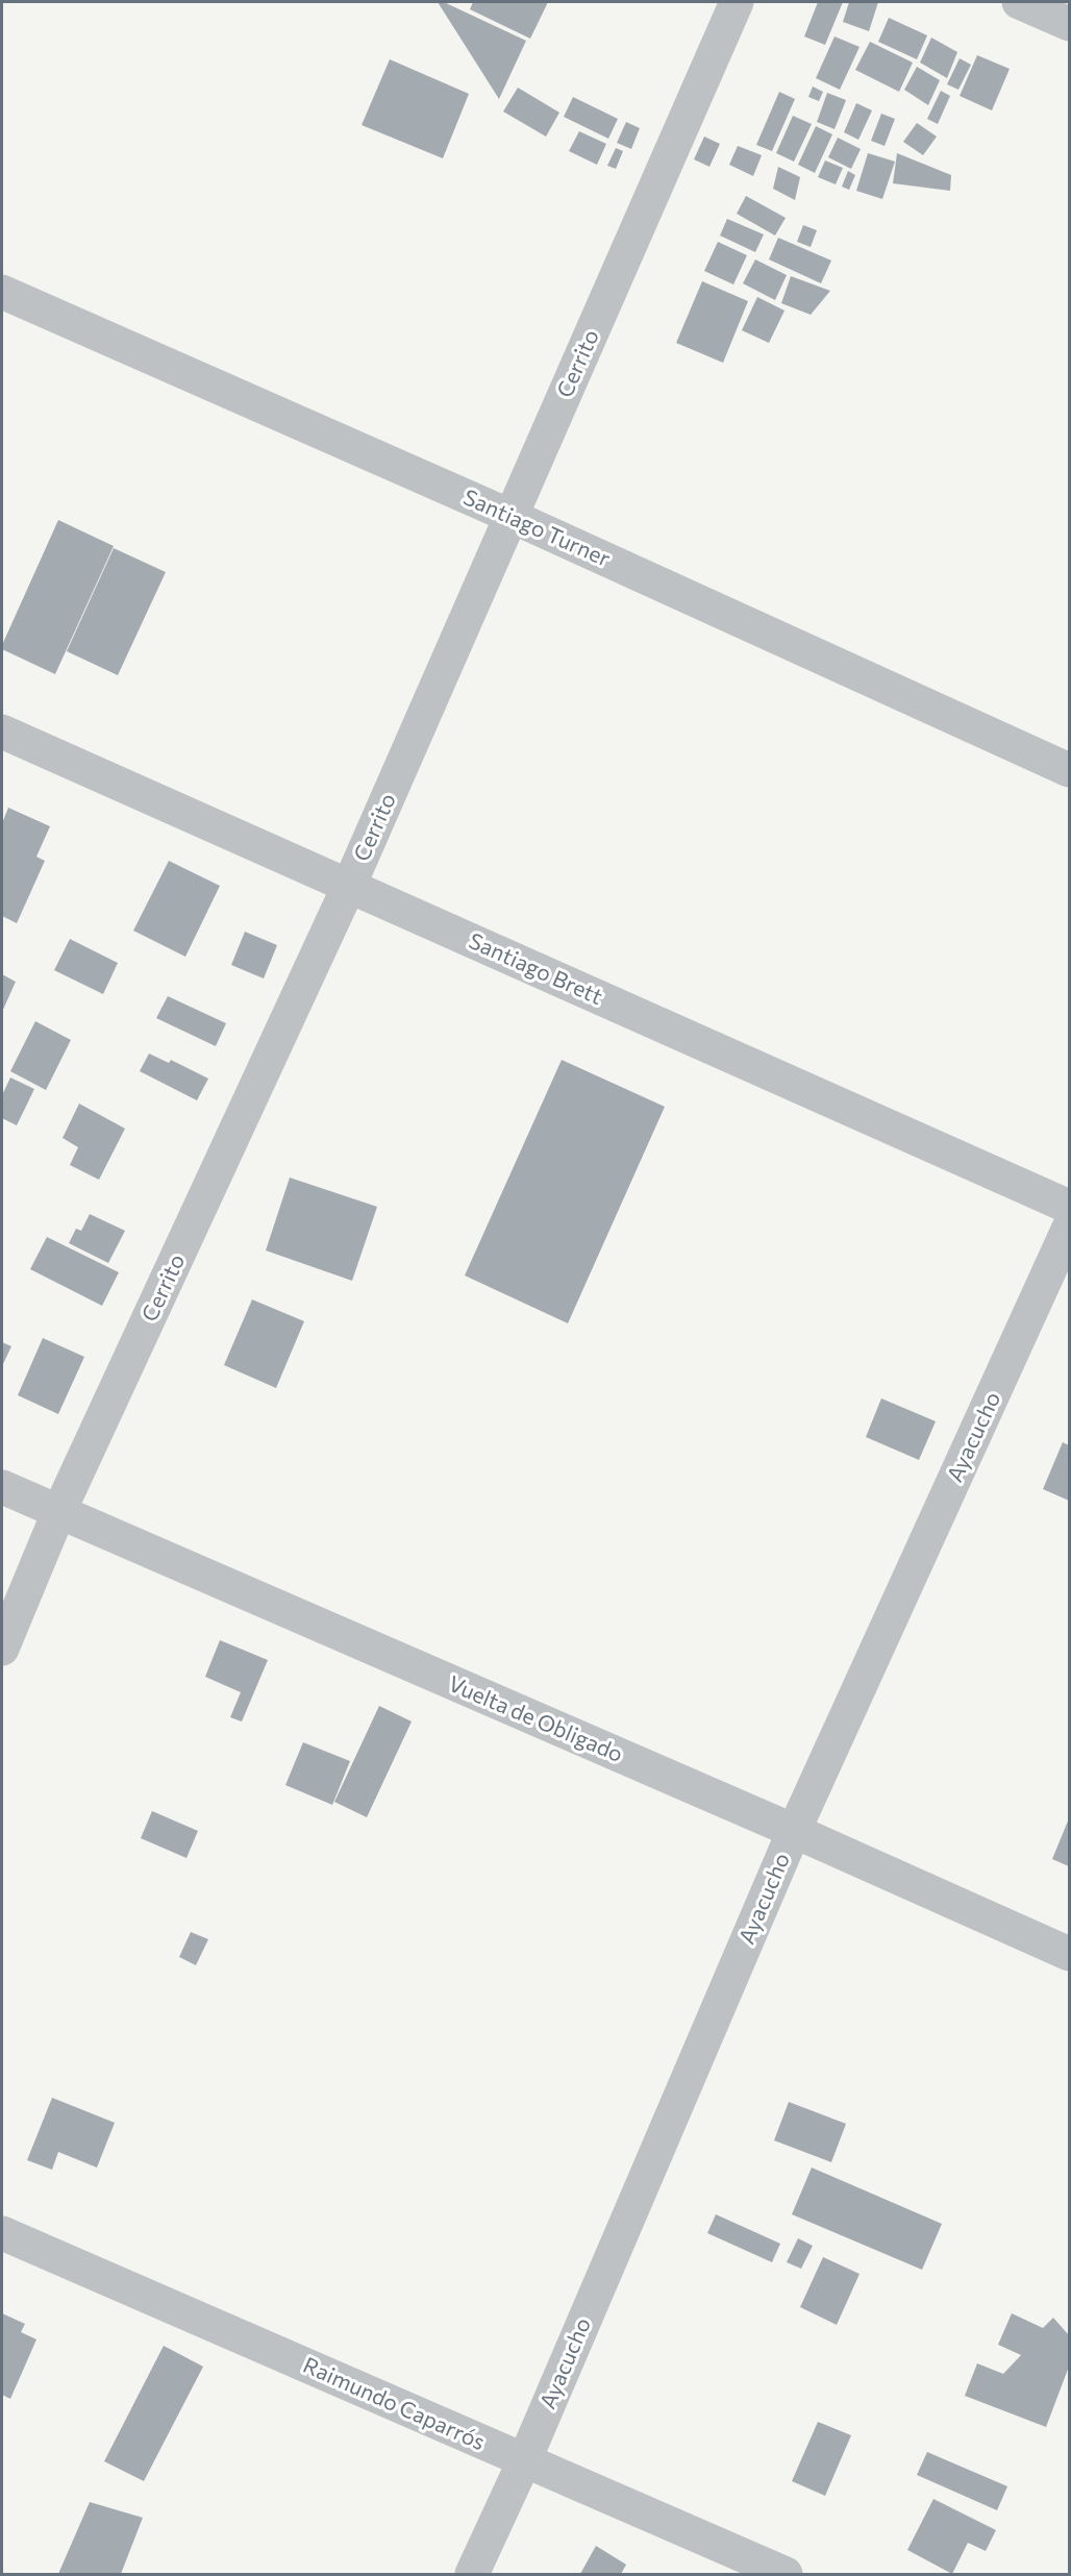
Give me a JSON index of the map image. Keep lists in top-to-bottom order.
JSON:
{
  "streets": {
    "street": [
      "Cerrito",
      "Santiago Turner",
      "Santiago Brett",
      "Ayacucho",
      "Vuelta de Obligado",
      "Raimundo Caparrós"
    ]
  },
  "crossings": [
    ["Cerrito", "Santiago Turner"],
    ["Cerrito", "Santiago Brett"],
    ["Cerrito", "Vuelta de Obligado"],
    ["Ayacucho", "Vuelta de Obligado"],
    ["Ayacucho", "Raimundo Caparrós"]
  ]
}
